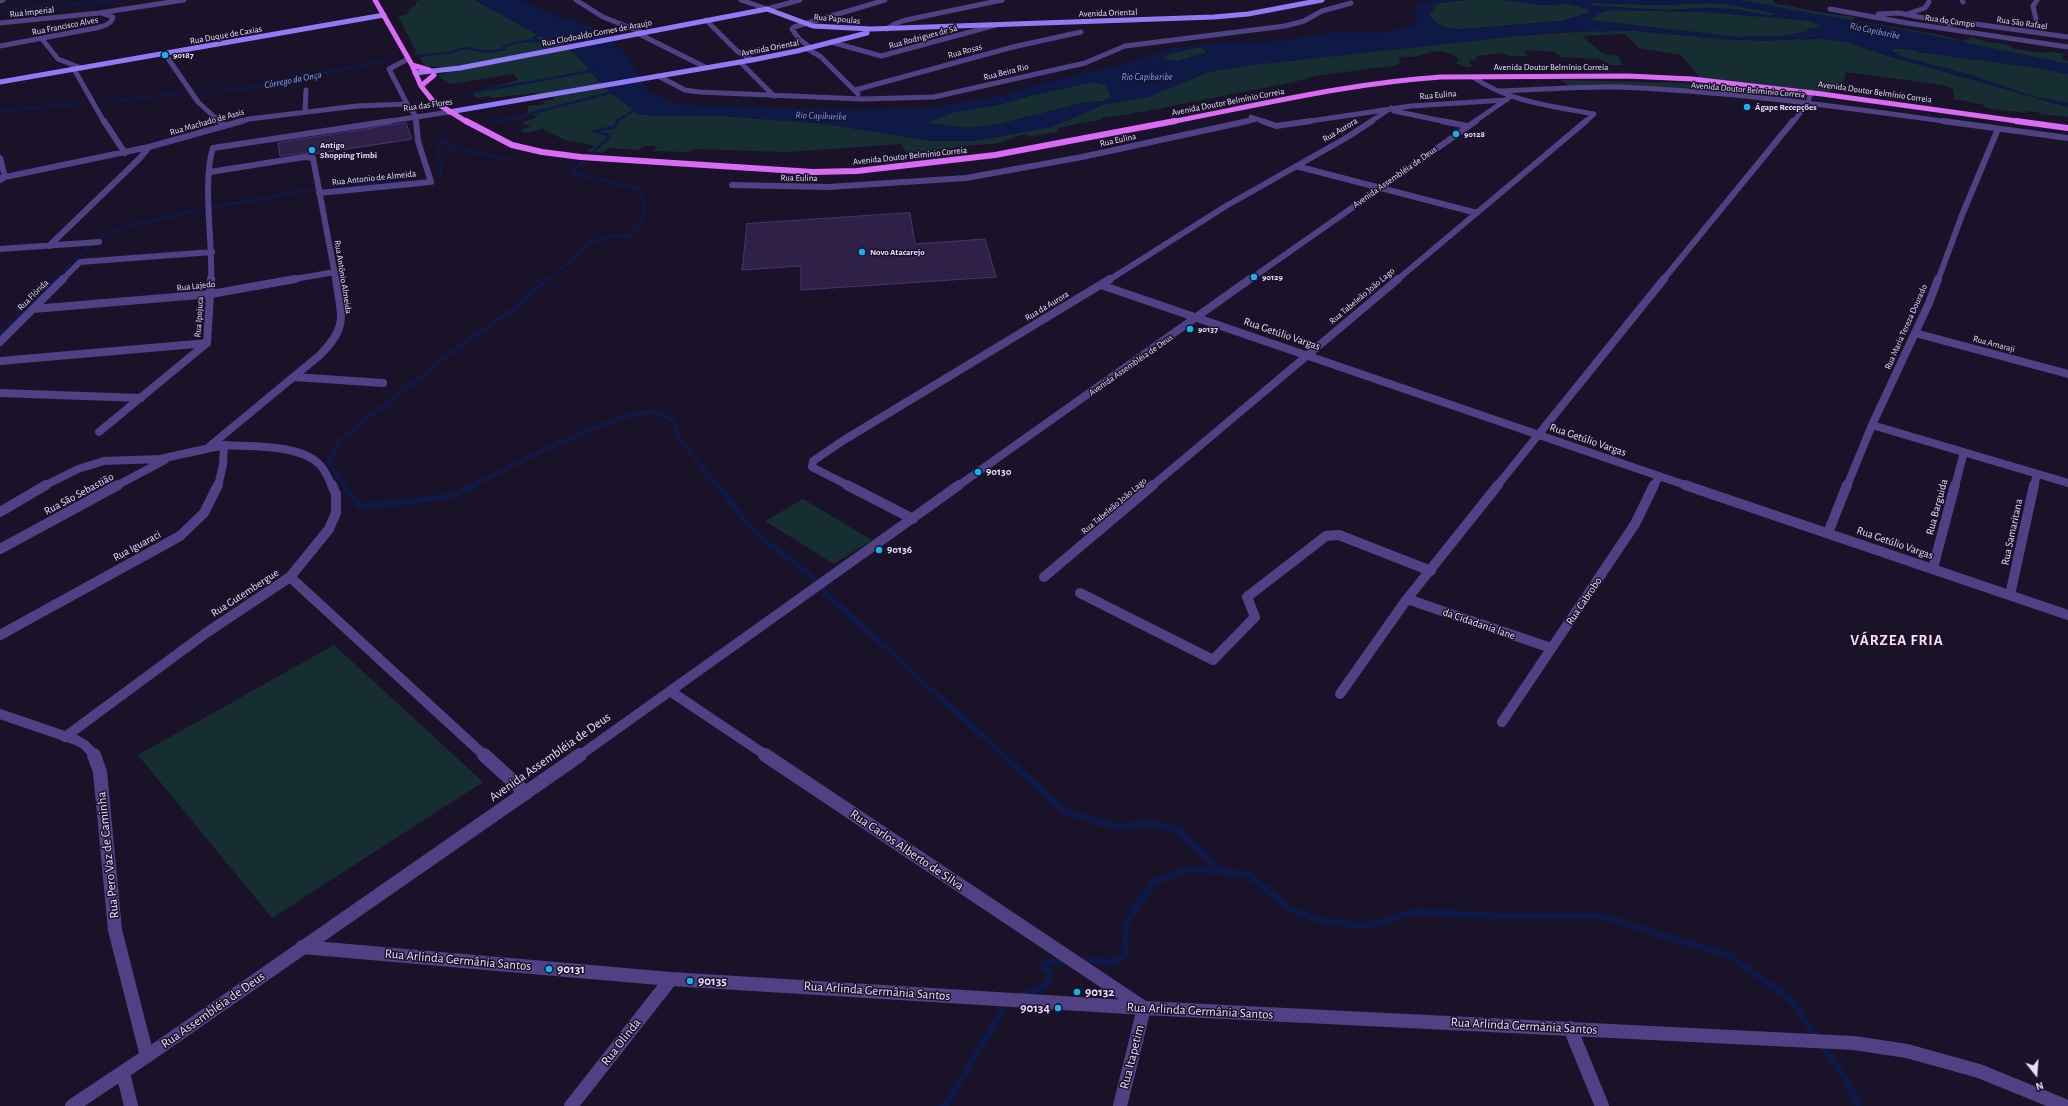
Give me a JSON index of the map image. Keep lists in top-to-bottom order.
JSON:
{
  "streets": {
    "main road": ["Avenida Doutor Belmínio Correia"],
    "street": [
      "Rua Imperial",
      "Avenida Oriental",
      "Rua Papoulas",
      "Rua do Campo",
      "Rua São Rafael",
      "Rua Francisco Alves",
      "Rua Clodoaldo Gomes de Araujo",
      "Rua Duque de Caxias",
      "Rua Rodrigues de Sá",
      "Rua Rosas",
      "Rua Beira Rio",
      "Avenida Doutor Belminio Correia",
      "Rua Eulina",
      "Rua das Flores",
      "Rua Machado de Assis",
      "Rua Aurora",
      "Avenida Assembléia de Deus",
      "Rua Antonio de Almeida",
      "Rua Antônio Almeida",
      "Rua Lajedo",
      "Rua Flórida",
      "Rua Tabeleão João Lago",
      "Rua da Aurora",
      "Rua Ipojuca",
      "Rua Maria Tereza Dourado",
      "Rua Getúlio Vargas",
      "Rua Amaraji",
      "Rua São Sebastião",
      "Rua Barguida",
      "Rua Samaritana",
      "Rua Iguaraci",
      "Rua Gutembergue",
      "Rua Cabrobo",
      "da Cidadania lane",
      "Rua Carlos Alberto de Silva",
      "Rua Pero Vaz de Caminha",
      "Rua Arlinda Germânia Santos",
      "Rua Assembléia de Deus",
      "Rua Olinda",
      "Rua Itapetim"
    ]
  },
  "crossings": [
    ["Rua Imperial", "Rua Francisco Alves"],
    ["Avenida Oriental", "Rua Papoulas"],
    ["Avenida Oriental", "Rua Rodrigues de Sá"],
    ["Avenida Oriental", "Rua Beira Rio"],
    ["Avenida Oriental", "Rua das Flores"],
    ["Rua Papoulas", "Rua Clodoaldo Gomes de Araujo"],
    ["Rua Clodoaldo Gomes de Araujo", "Avenida Doutor Belmínio Correia"],
    ["Avenida Doutor Belmínio Correia", "Rua das Flores"],
    ["Avenida Doutor Belmínio Correia", "Rua Tabeleão João Lago"],
    ["Avenida Doutor Belminio Correia", "Rua Tabeleão João Lago"],
    ["Avenida Doutor Belminio Correia", "Rua Maria Tereza Dourado"],
    ["Rua Eulina", "Rua Aurora"],
    ["Rua Eulina", "Avenida Assembléia de Deus"],
    ["Rua Eulina", "Rua Tabeleão João Lago"],
    ["Rua das Flores", "Rua Antonio de Almeida"],
    ["Rua das Flores", "Rua Ipojuca"],
    ["Rua Aurora", "Rua da Aurora"],
    ["Avenida Assembléia de Deus", "Rua Tabeleão João Lago"],
    ["Avenida Assembléia de Deus", "Rua da Aurora"],
    ["Avenida Assembléia de Deus", "Rua Getúlio Vargas"],
    ["Avenida Assembléia de Deus", "Rua Carlos Alberto de Silva"],
    ["Avenida Assembléia de Deus", "Rua Arlinda Germânia Santos"],
    ["Avenida Assembléia de Deus", "Rua Assembléia de Deus"],
    ["Rua Antonio de Almeida", "Rua Antônio Almeida"],
    ["Rua Antônio Almeida", "Rua Lajedo"],
    ["Rua Antônio Almeida", "Rua Ipojuca"],
    ["Rua Lajedo", "Rua Flórida"],
    ["Rua Lajedo", "Rua Ipojuca"],
    ["Rua Flórida", "Rua Ipojuca"],
    ["Rua Tabeleão João Lago", "Rua Getúlio Vargas"],
    ["Rua da Aurora", "Rua Getúlio Vargas"],
    ["Rua Maria Tereza Dourado", "Rua Getúlio Vargas"],
    ["Rua Maria Tereza Dourado", "Rua Amaraji"],
    ["Rua Getúlio Vargas", "Rua Barguida"],
    ["Rua Getúlio Vargas", "Rua Samaritana"],
    ["Rua Getúlio Vargas", "Rua Cabrobo"],
    ["Rua Iguaraci", "Rua Gutembergue"],
    ["Rua Gutembergue", "Rua Pero Vaz de Caminha"],
    ["Rua Cabrobo", "da Cidadania lane"],
    ["Rua Carlos Alberto de Silva", "Rua Arlinda Germânia Santos"],
    ["Rua Carlos Alberto de Silva", "Rua Itapetim"],
    ["Rua Pero Vaz de Caminha", "Rua Assembléia de Deus"],
    ["Rua Arlinda Germânia Santos", "Rua Assembléia de Deus"],
    ["Rua Arlinda Germânia Santos", "Rua Olinda"],
    ["Rua Arlinda Germânia Santos", "Rua Itapetim"]
  ],
  "districts": ["VÁRZEA FRIA"],
  "water": ["Rio Capibaribe", "Córrego da Onça"],
  "places": [
    "90187",
    "Ágape Recepções",
    "90128",
    "Antigo Shopping Timbi",
    "Novo Atacarejo",
    "90129",
    "90137",
    "90130",
    "90136",
    "90131",
    "90135",
    "90132",
    "90134"
  ],
  "north": "bottom"
}
